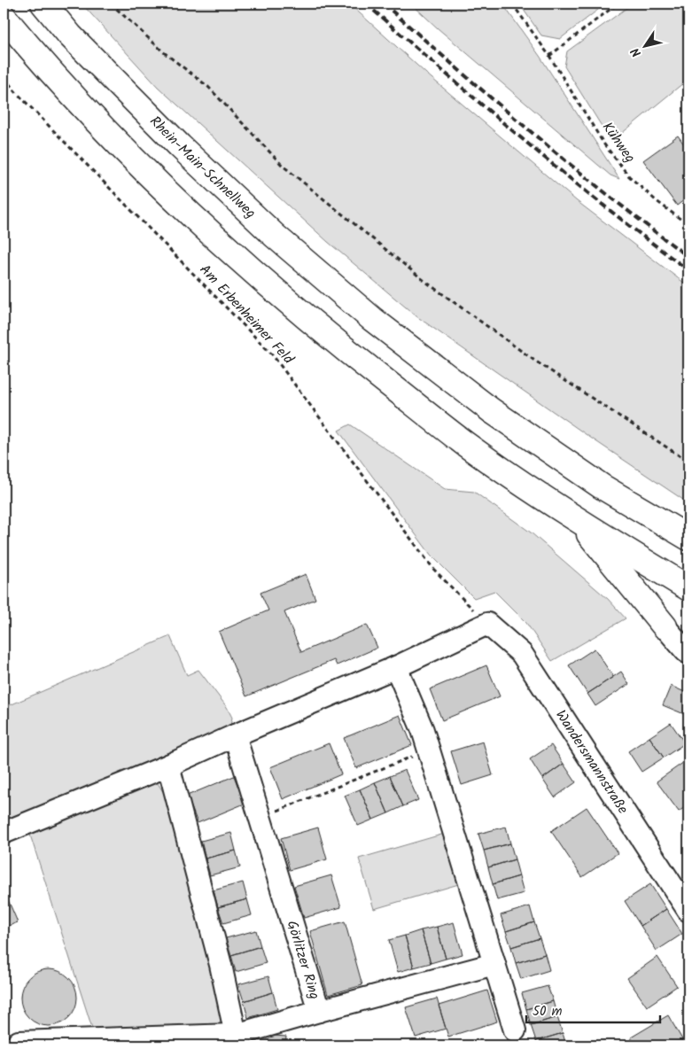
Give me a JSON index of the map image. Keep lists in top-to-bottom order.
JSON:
{
  "streets": {
    "highway": ["Rhein-Main-Schnellweg"],
    "street": ["Wandersmannstraße", "Görlitzer Ring"],
    "path": ["Kühweg", "Am Erbenheimer Feld"]
  },
  "crossings": [
    ["Am Erbenheimer Feld", "Wandersmannstraße"]
  ],
  "scale_bar": "50 m",
  "north": "bottom left"
}
